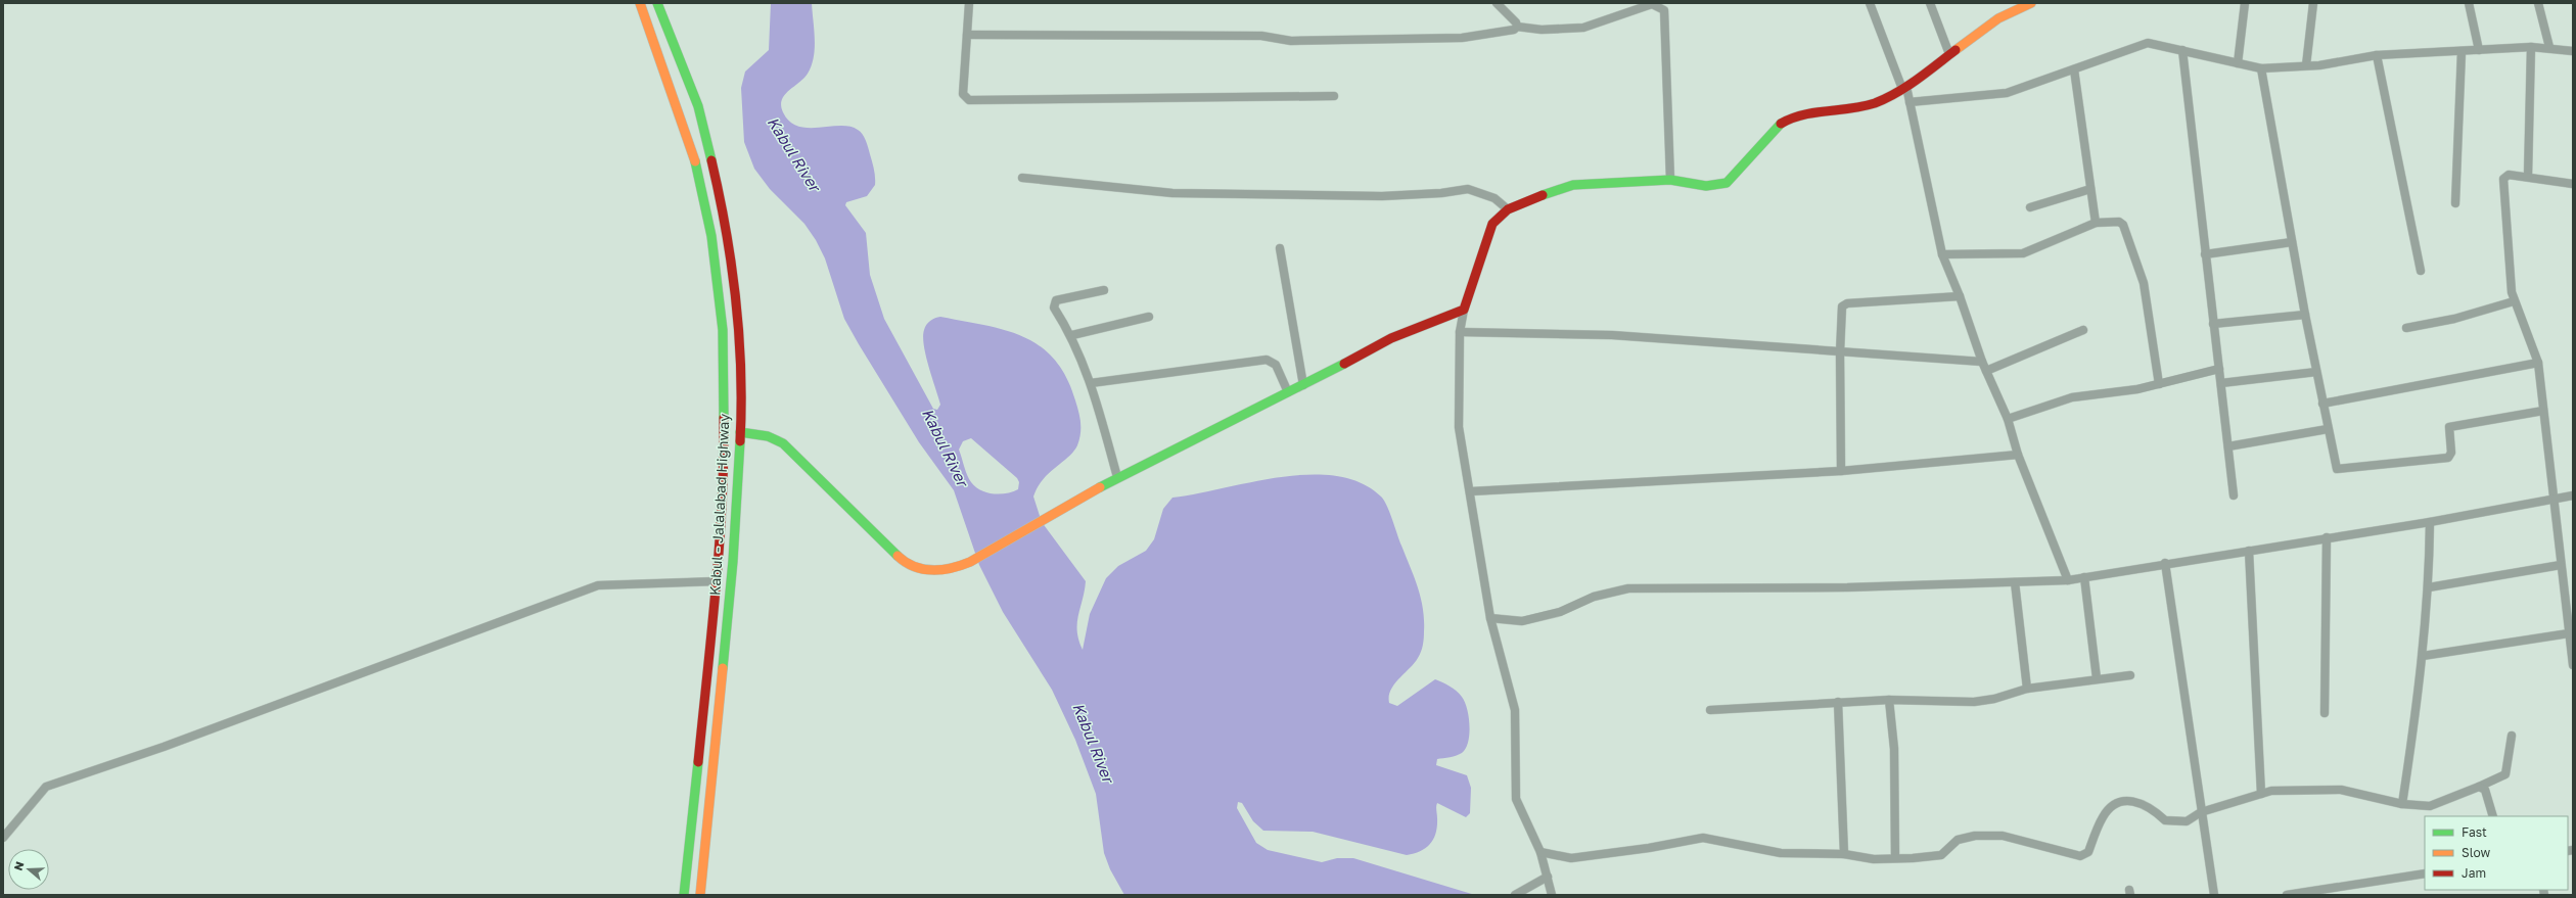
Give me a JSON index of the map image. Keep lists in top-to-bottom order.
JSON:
{
  "streets": {
    "main road": ["Kabul - Jalalabad Highway"]
  },
  "water": ["Kabul River"],
  "legend": ["Fast", "Slow", "Jam"],
  "north": "left"
}
